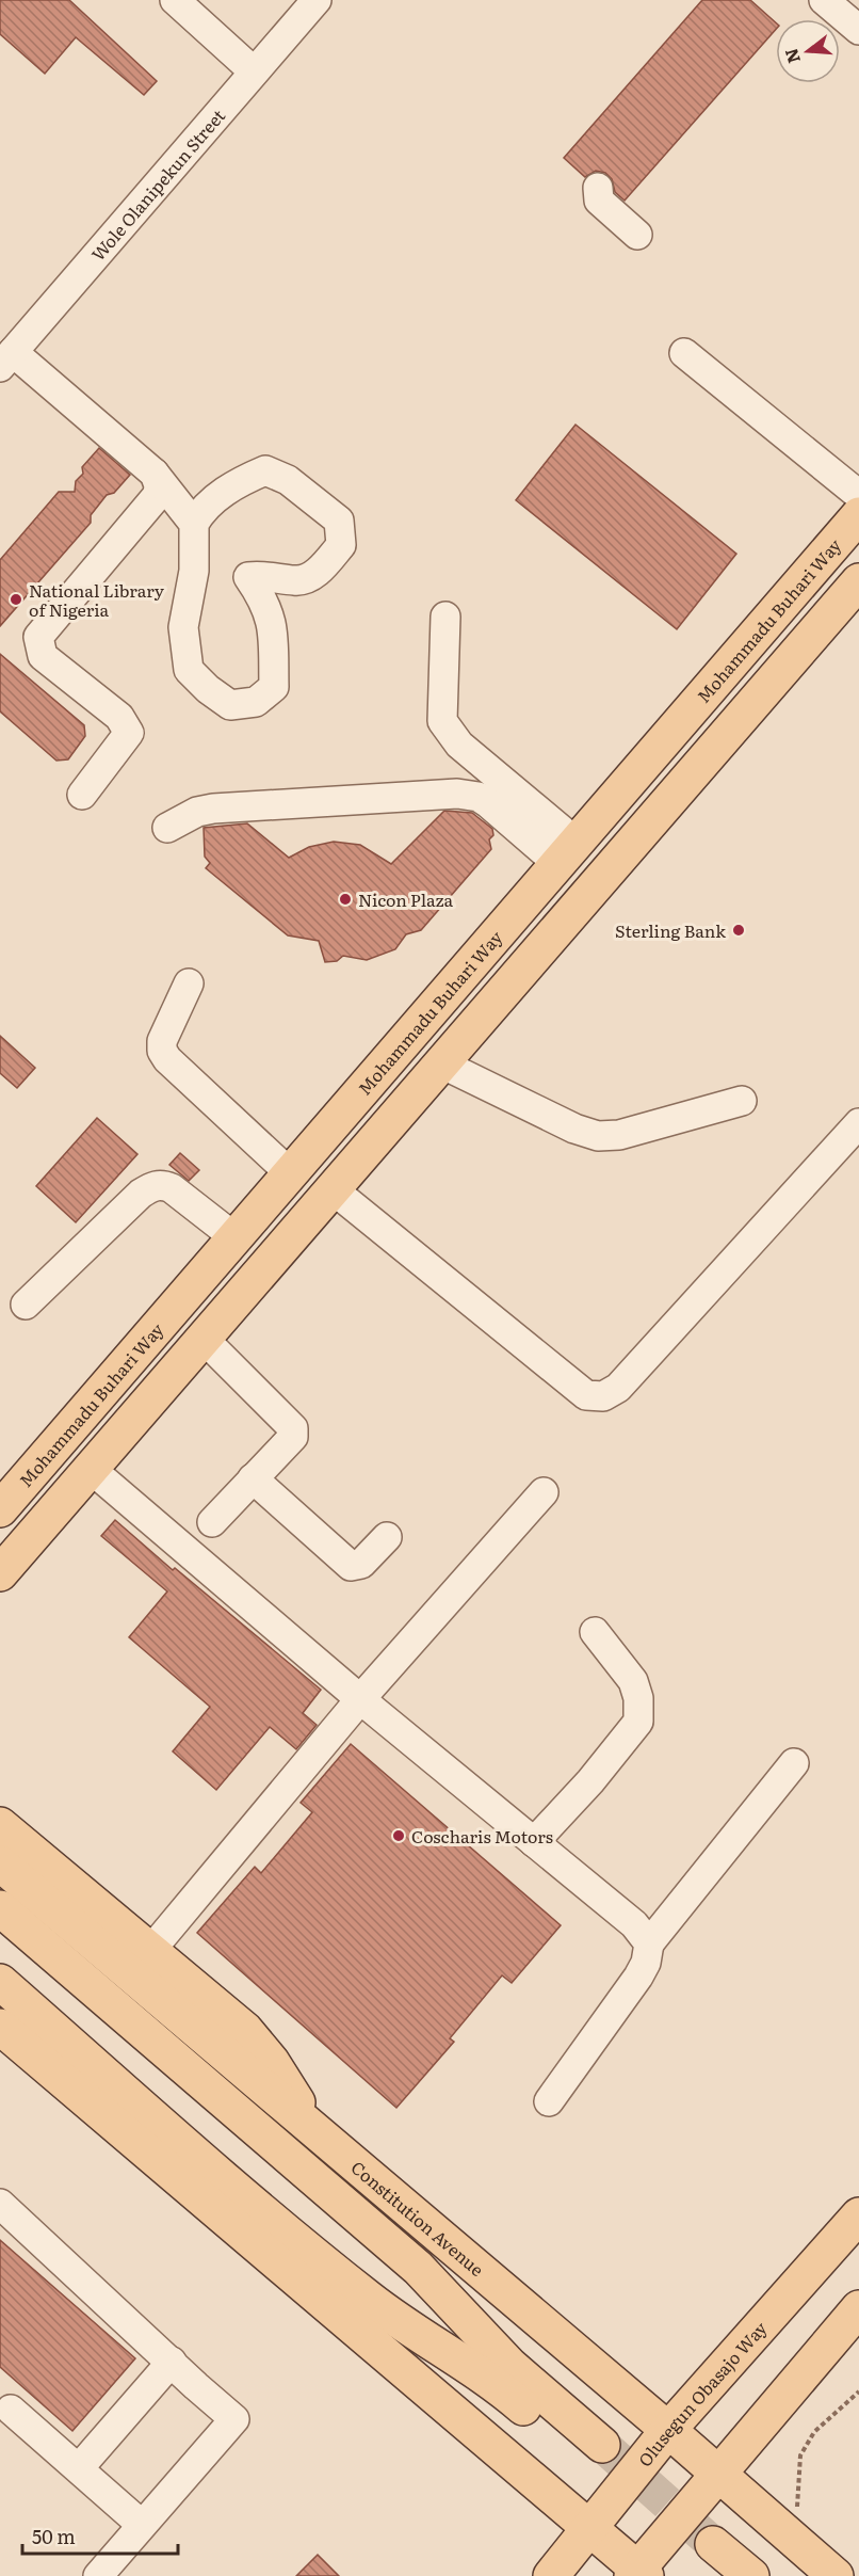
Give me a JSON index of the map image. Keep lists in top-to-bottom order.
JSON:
{
  "streets": {
    "main road": ["Mohammadu Buhari Way", "Constitution Avenue", "Olusegun Obasajo Way"],
    "street": ["Wole Olanipekun Street"]
  },
  "crossings": [
    ["Constitution Avenue", "Olusegun Obasajo Way"]
  ],
  "places": [
    "National Library of Nigeria",
    "Nicon Plaza",
    "Sterling Bank",
    "Coscharis Motors"
  ],
  "scale_bar": "50 m",
  "north": "left"
}
